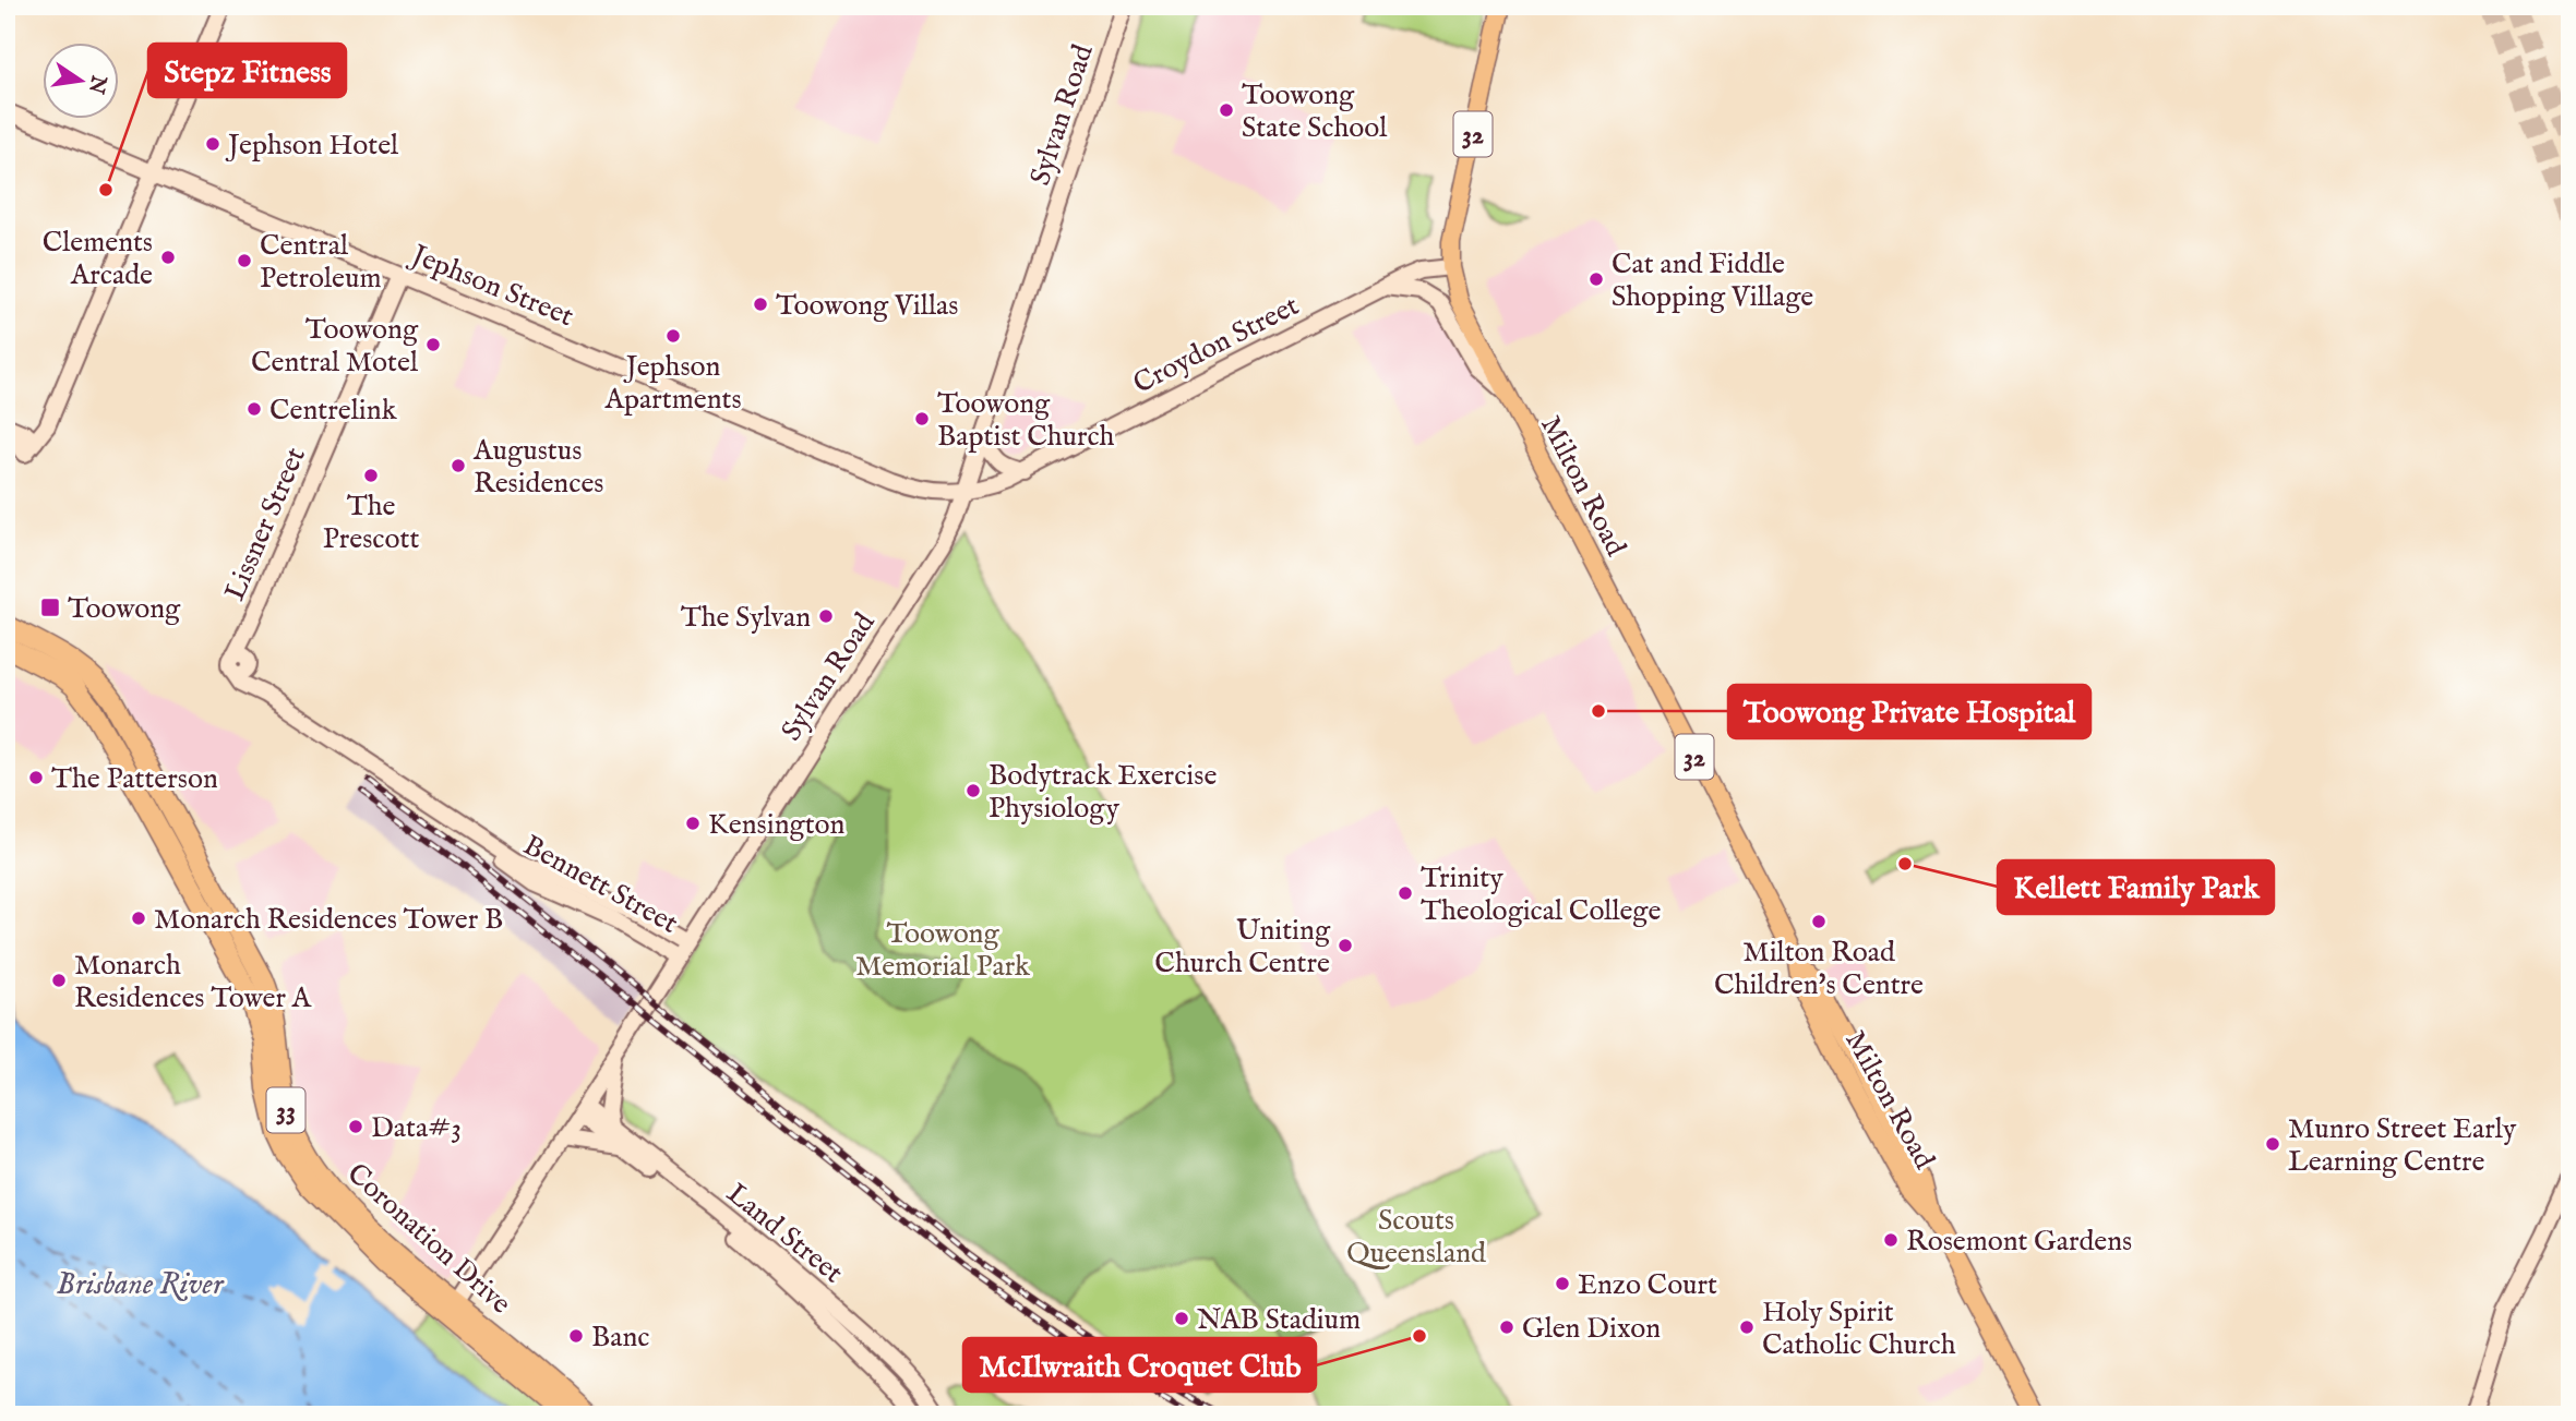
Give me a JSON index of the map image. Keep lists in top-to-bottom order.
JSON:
{
  "streets": {
    "highway": ["33", "Coronation Drive"],
    "main road": [
      "Sylvan Road",
      "32",
      "Jephson Street",
      "Croydon Street",
      "Milton Road",
      "Lissner Street",
      "Bennett Street",
      "Land Street"
    ]
  },
  "crossings": [
    ["Sylvan Road", "Jephson Street"],
    ["Sylvan Road", "Croydon Street"],
    ["Sylvan Road", "Bennett Street"],
    ["Sylvan Road", "Land Street"],
    ["Sylvan Road", "Coronation Drive"],
    ["Jephson Street", "Croydon Street"],
    ["Jephson Street", "Lissner Street"],
    ["Croydon Street", "Milton Road"],
    ["Lissner Street", "Bennett Street"]
  ],
  "water": ["Brisbane River"],
  "parks": ["Toowong Memorial Park", "Scouts Queensland"],
  "places": {
    "other": [
      "Toowong State School",
      "Jephson Hotel",
      "Stepz Fitness",
      "Clements Arcade",
      "Central Petroleum",
      "Cat and Fiddle Shopping Village",
      "Toowong Villas",
      "Jephson Apartments",
      "Toowong Central Motel",
      "Centrelink",
      "Toowong Baptist Church",
      "Augustus Residences",
      "The Prescott",
      "The Sylvan",
      "Toowong Private Hospital",
      "The Patterson",
      "Bodytrack Exercise Physiology",
      "Kensington",
      "Kellett Family Park",
      "Trinity Theological College",
      "Monarch Residences Tower B",
      "Milton Road Children's Centre",
      "Uniting Church Centre",
      "Monarch Residences Tower A",
      "Data#3",
      "Munro Street Early Learning Centre",
      "Rosemont Gardens",
      "Enzo Court",
      "NAB Stadium",
      "Glen Dixon",
      "Holy Spirit Catholic Church",
      "Banc",
      "McIlwraith Croquet Club"
    ],
    "transit": ["Toowong"]
  },
  "north": "right"
}
